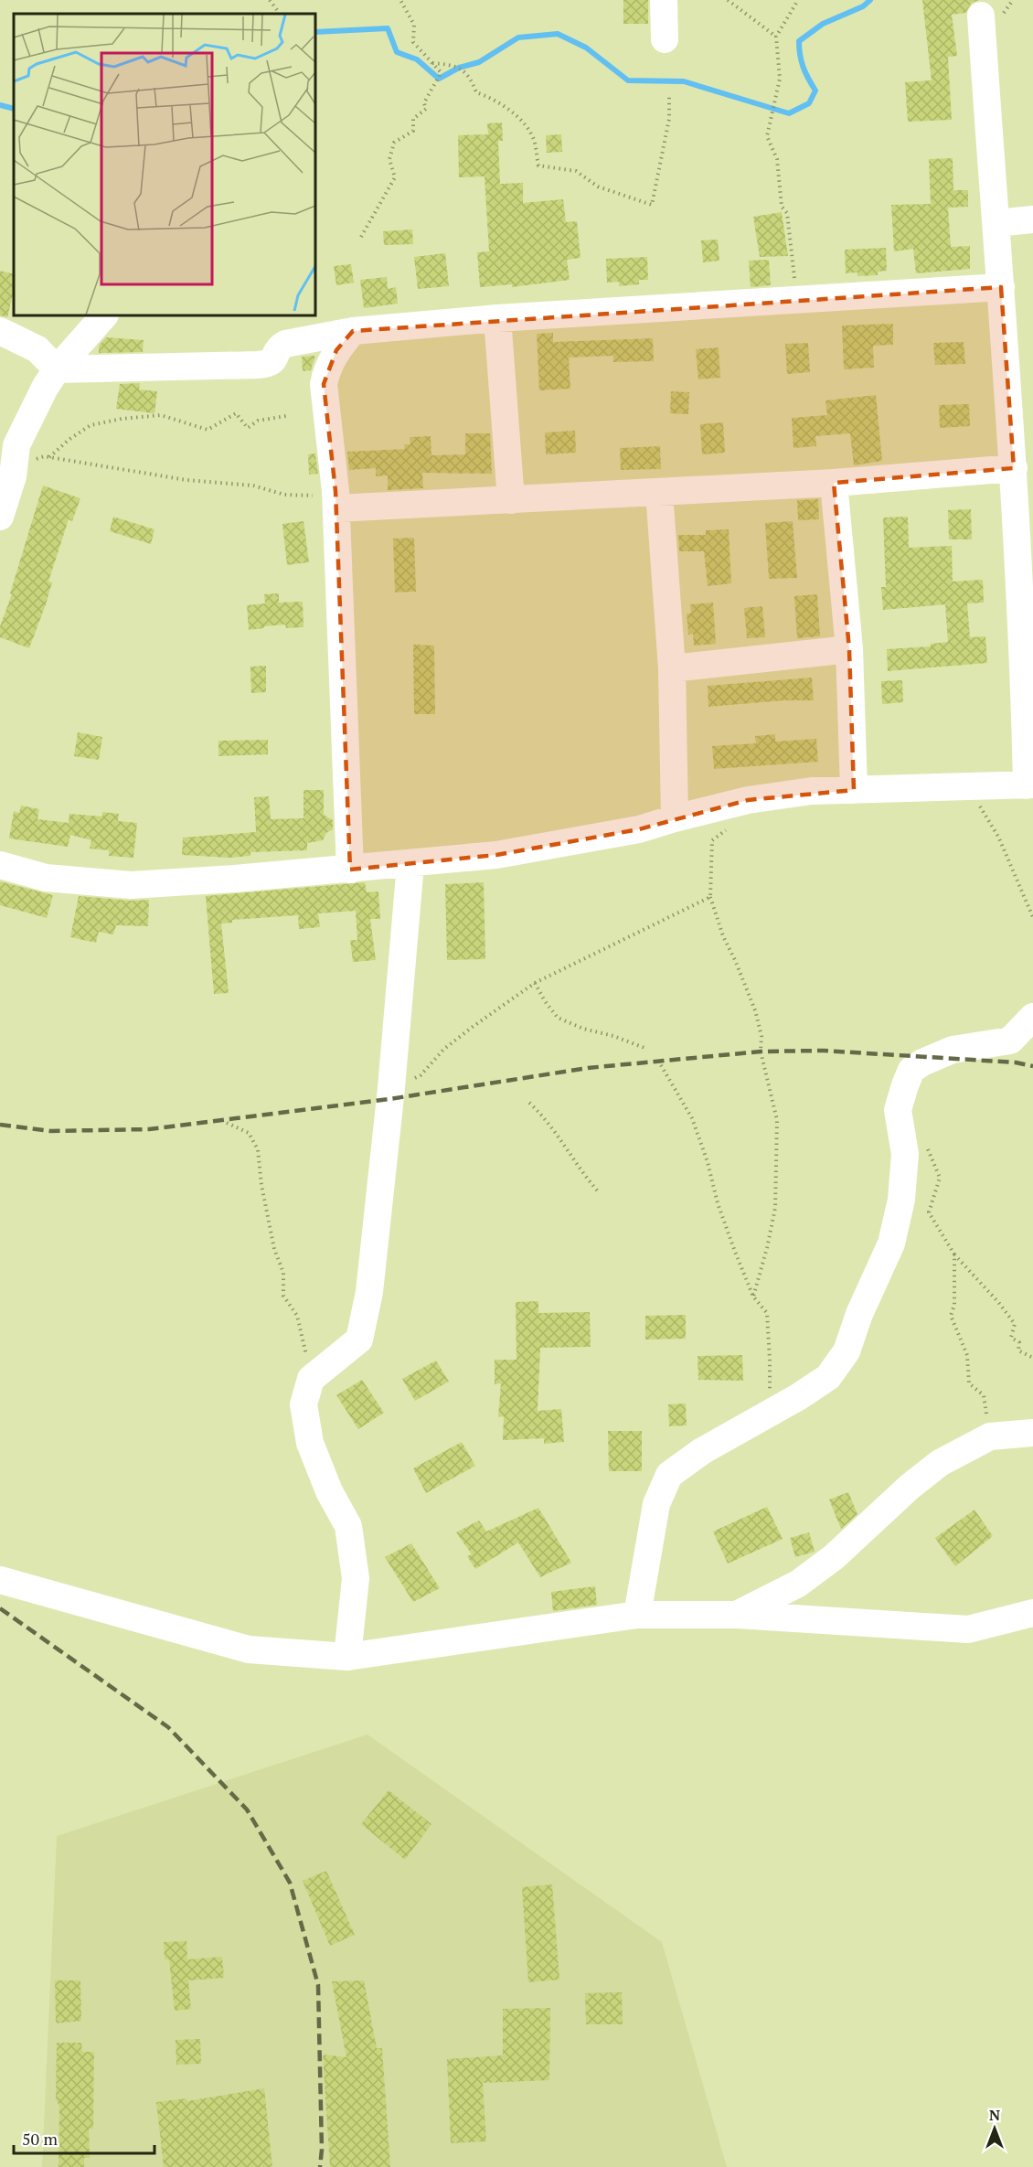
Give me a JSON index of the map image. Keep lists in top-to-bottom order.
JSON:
{
  "scale_bar": "50 m",
  "north": "top"
}
